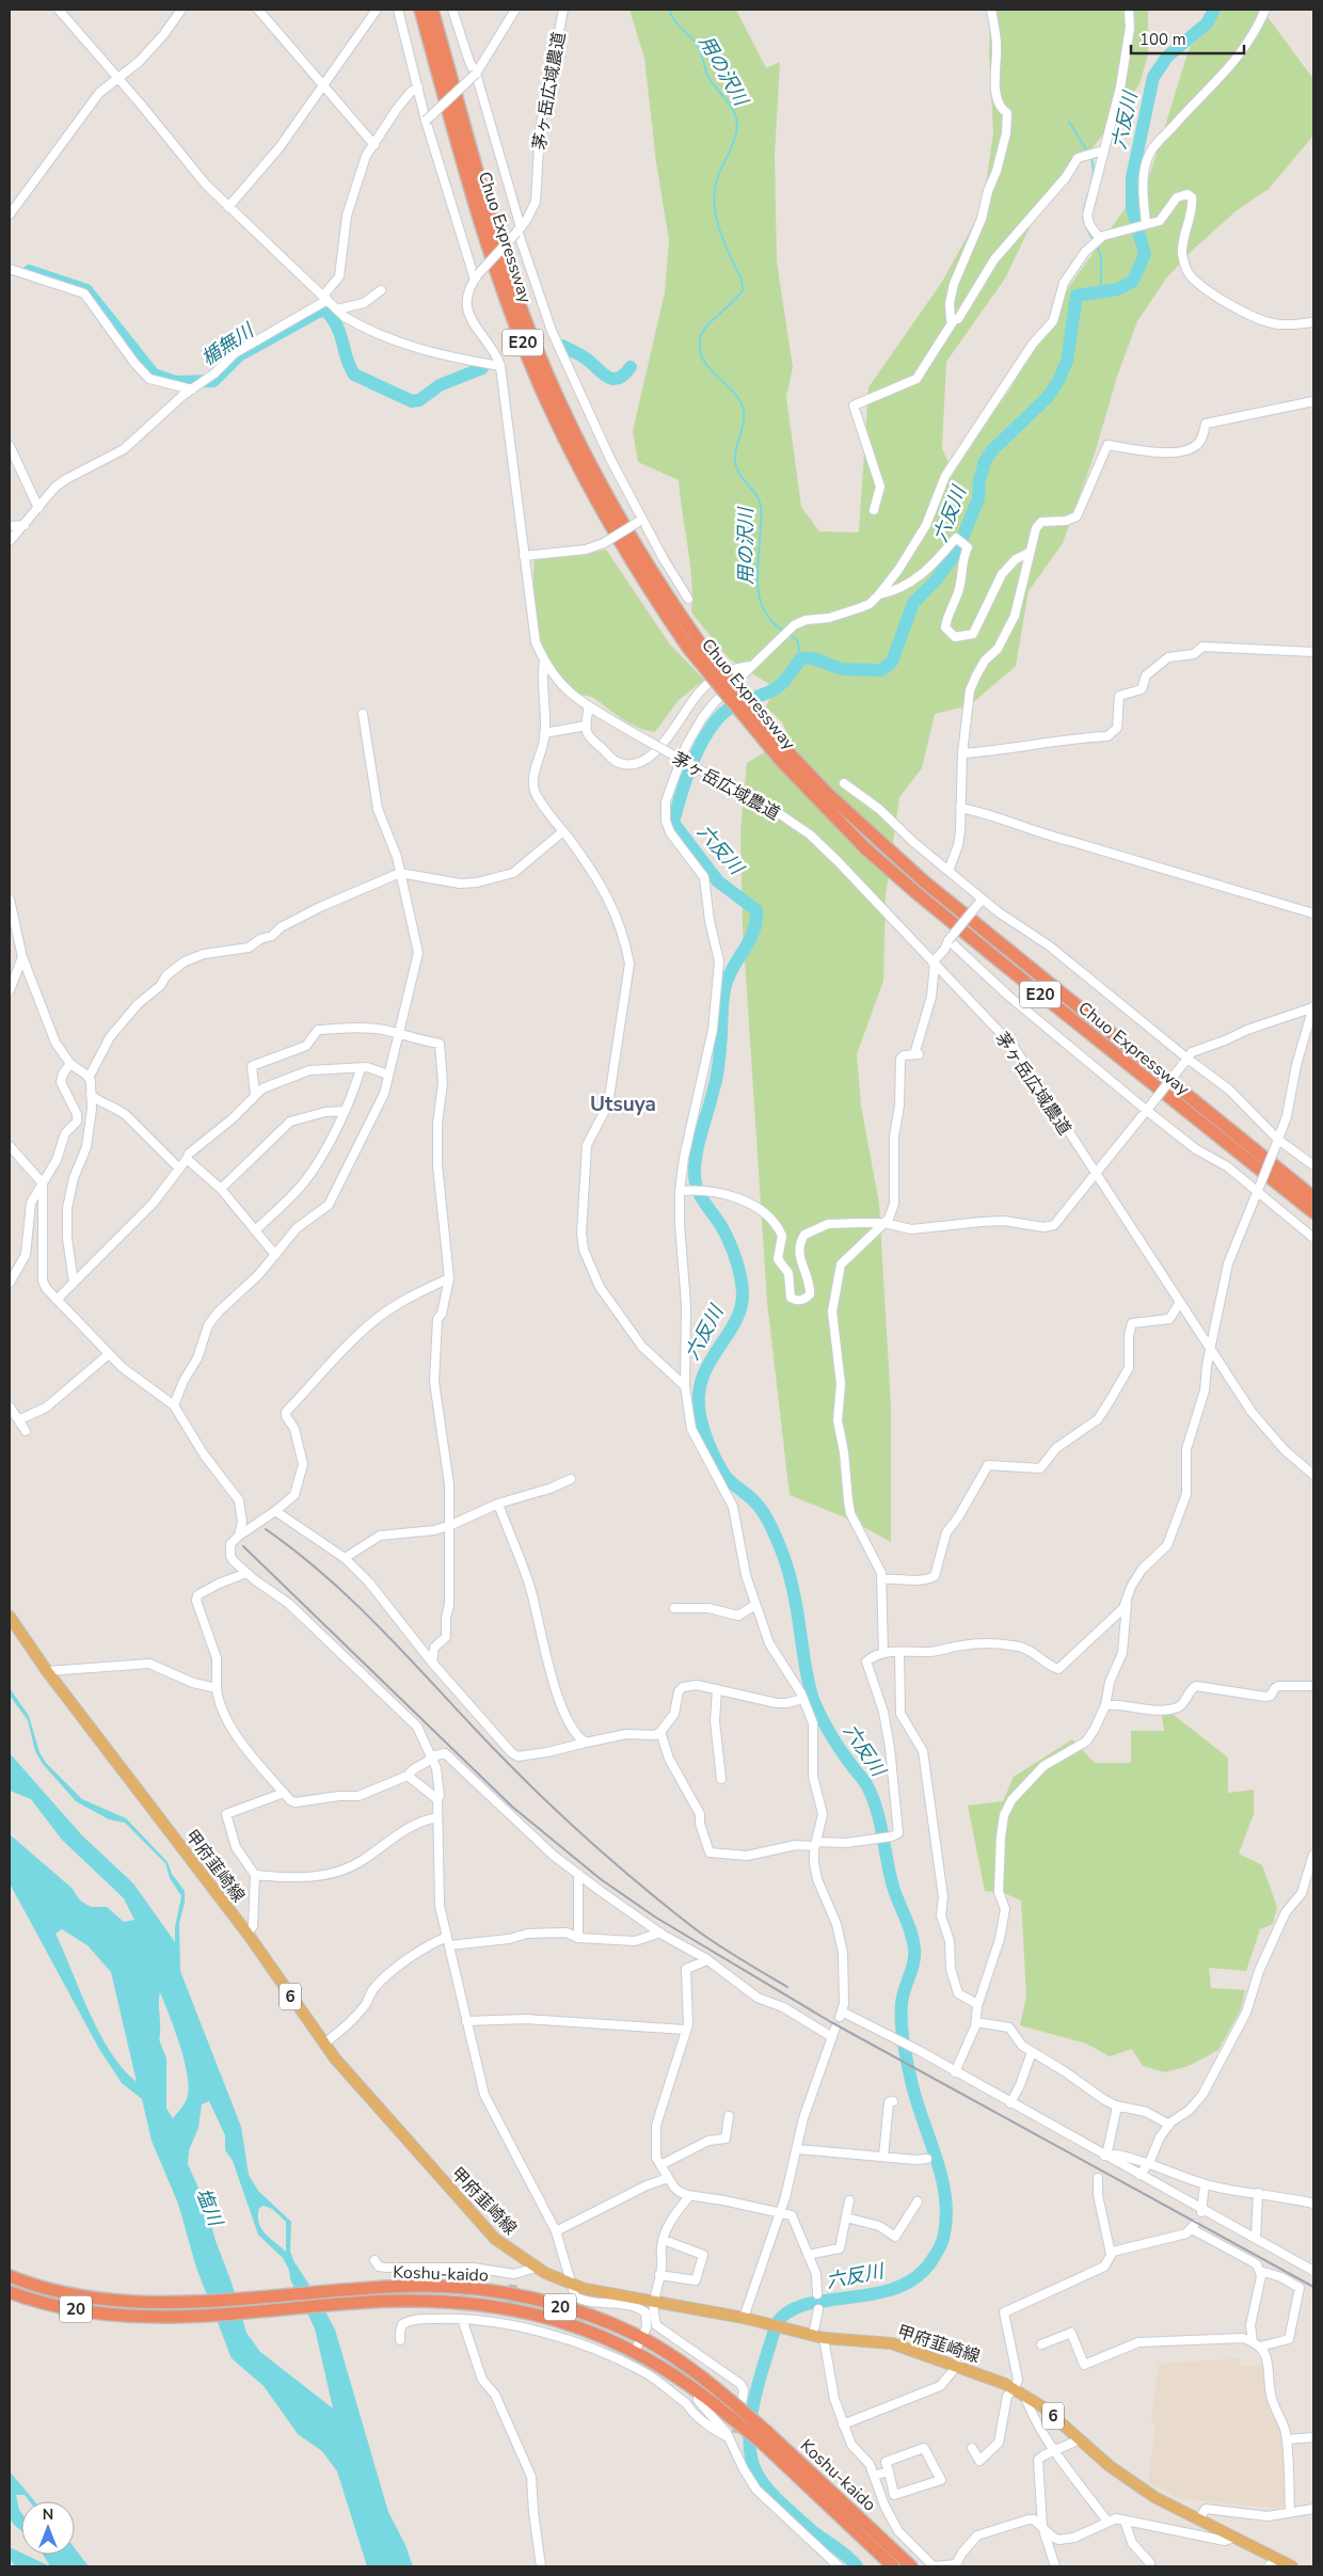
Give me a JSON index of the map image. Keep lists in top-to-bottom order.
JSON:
{
  "streets": {
    "highway": [
      "Chuo Expressway",
      "E20",
      "Koshu-kaido",
      "20"
    ],
    "main road": ["甲府韮崎線", "6"],
    "street": ["茅ヶ岳広域農道"]
  },
  "districts": ["Utsuya"],
  "water": [
    "用の沢川",
    "六反川",
    "楯無川",
    "塩川"
  ],
  "scale_bar": "100 m",
  "north": "top"
}
